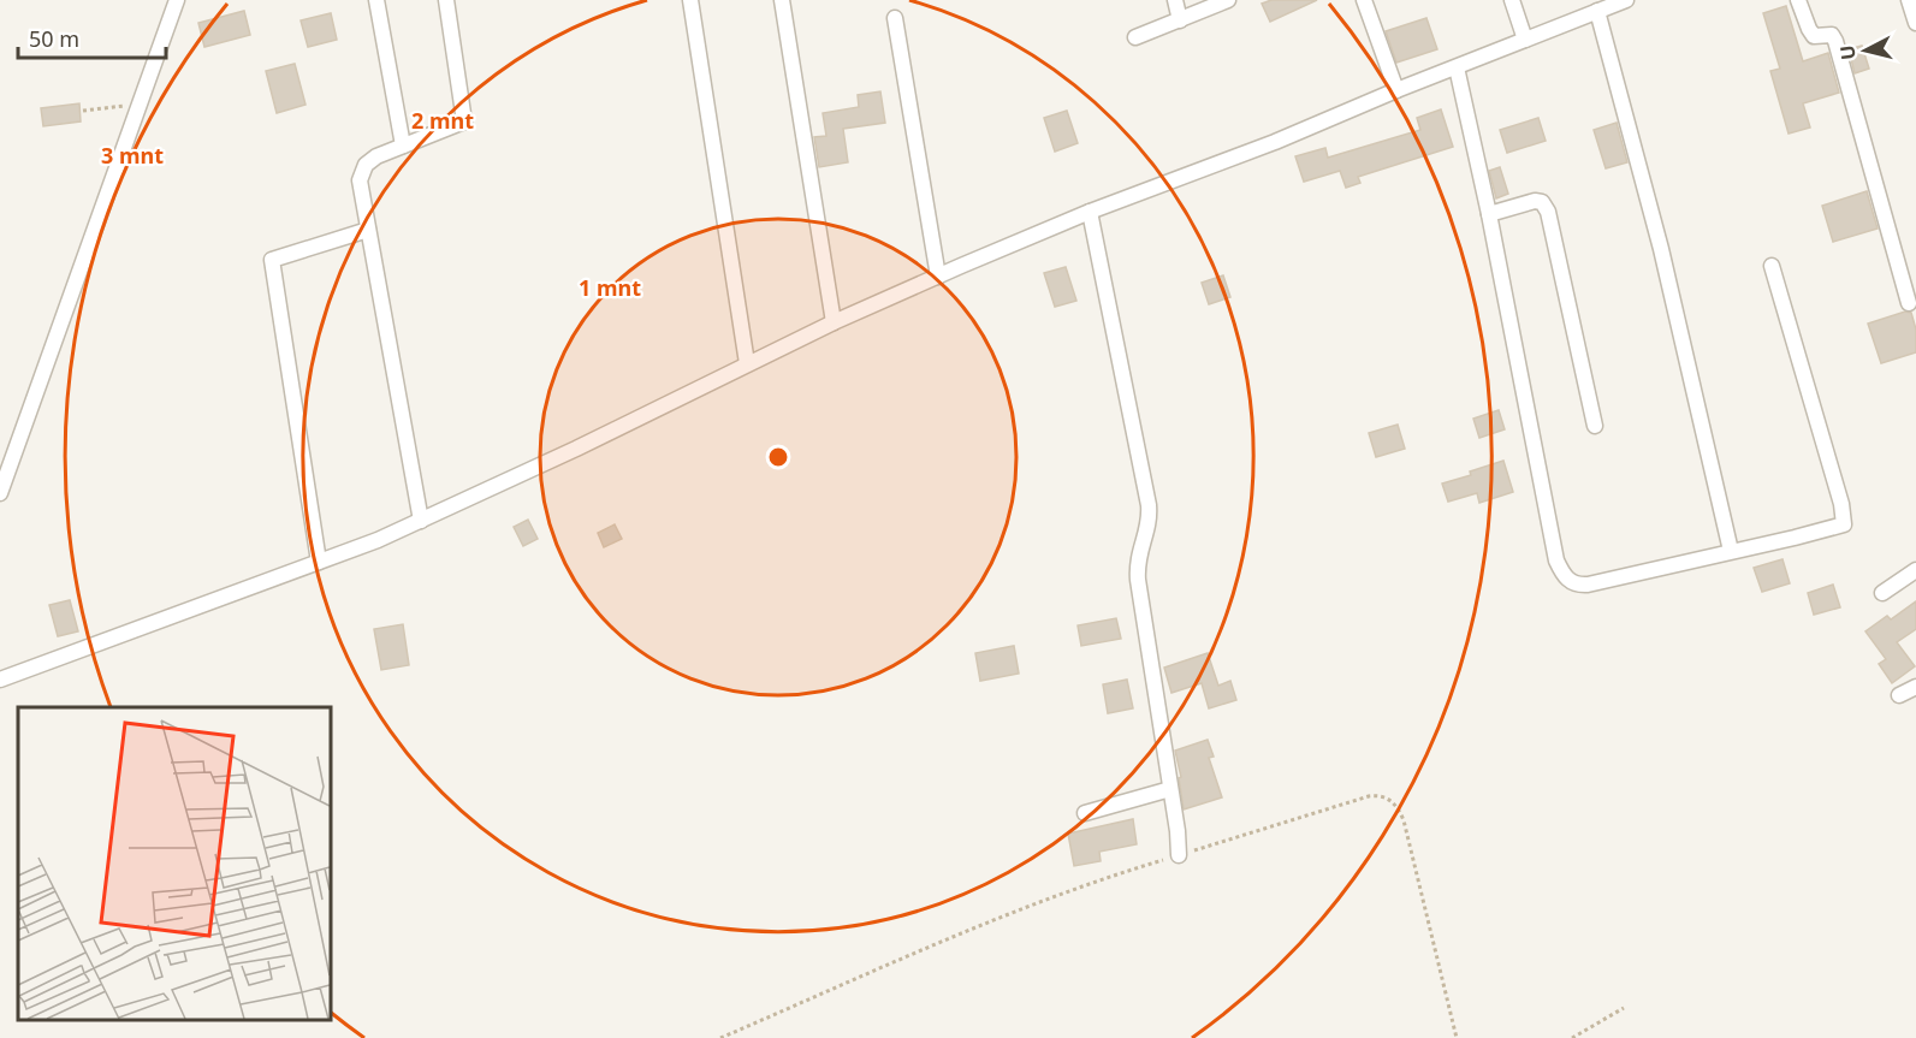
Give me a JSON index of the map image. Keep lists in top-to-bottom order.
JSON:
{
  "scale_bar": "50 m",
  "north": "left",
  "rings": ["2 mnt", "3 mnt", "1 mnt"]
}
